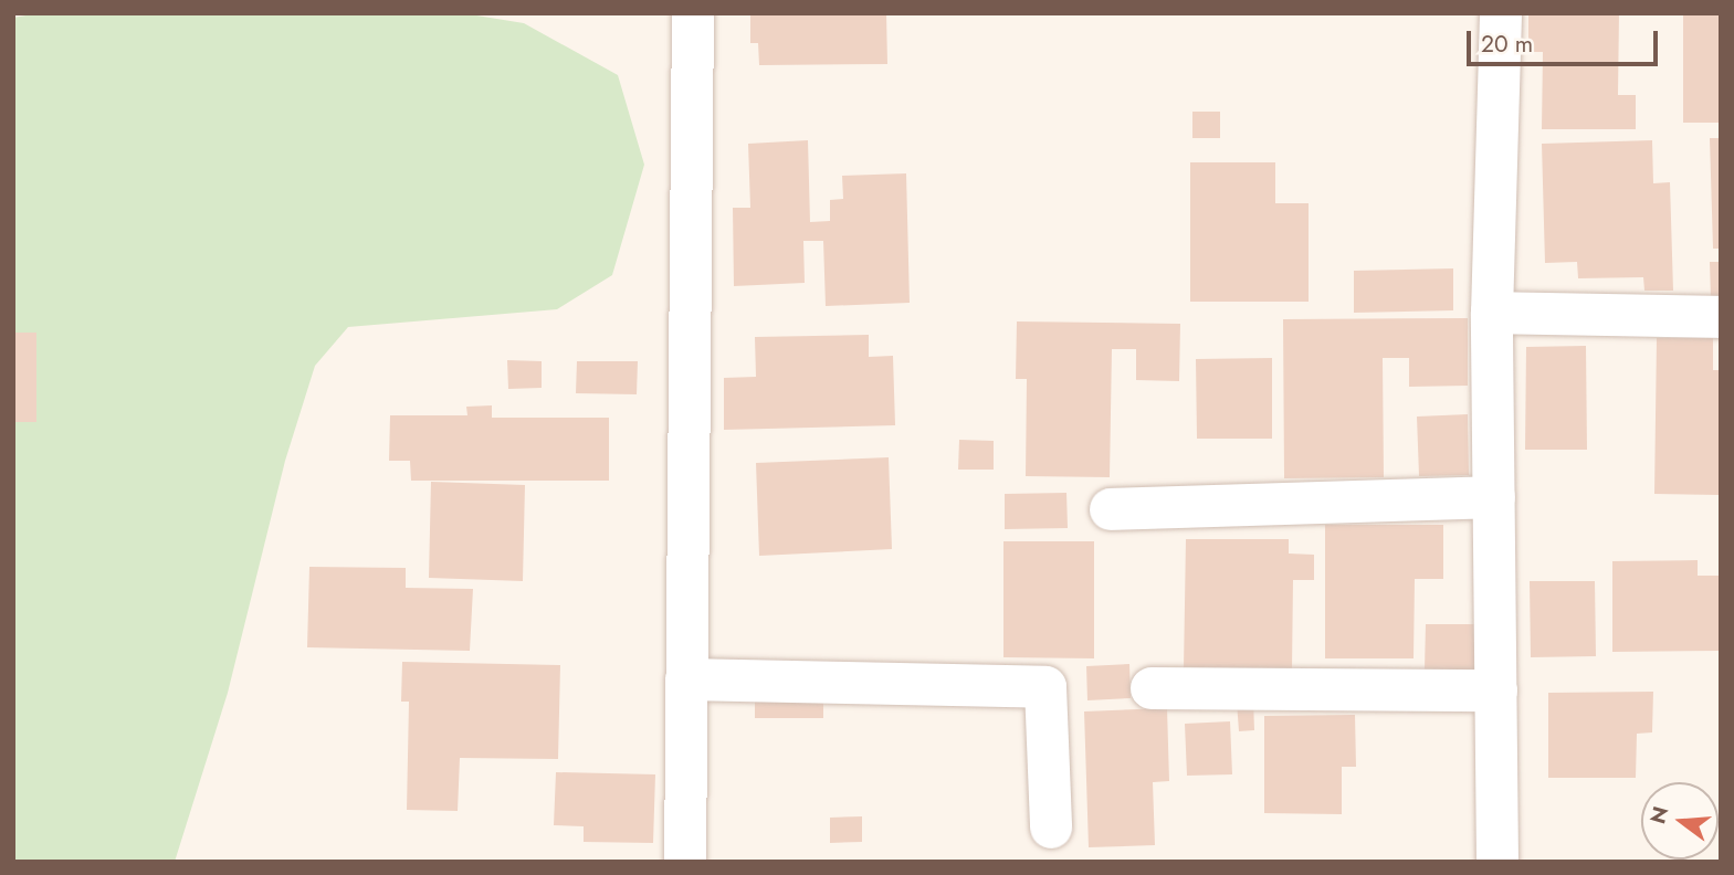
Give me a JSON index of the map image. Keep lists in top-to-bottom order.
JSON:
{
  "scale_bar": "20 m",
  "north": "left"
}
